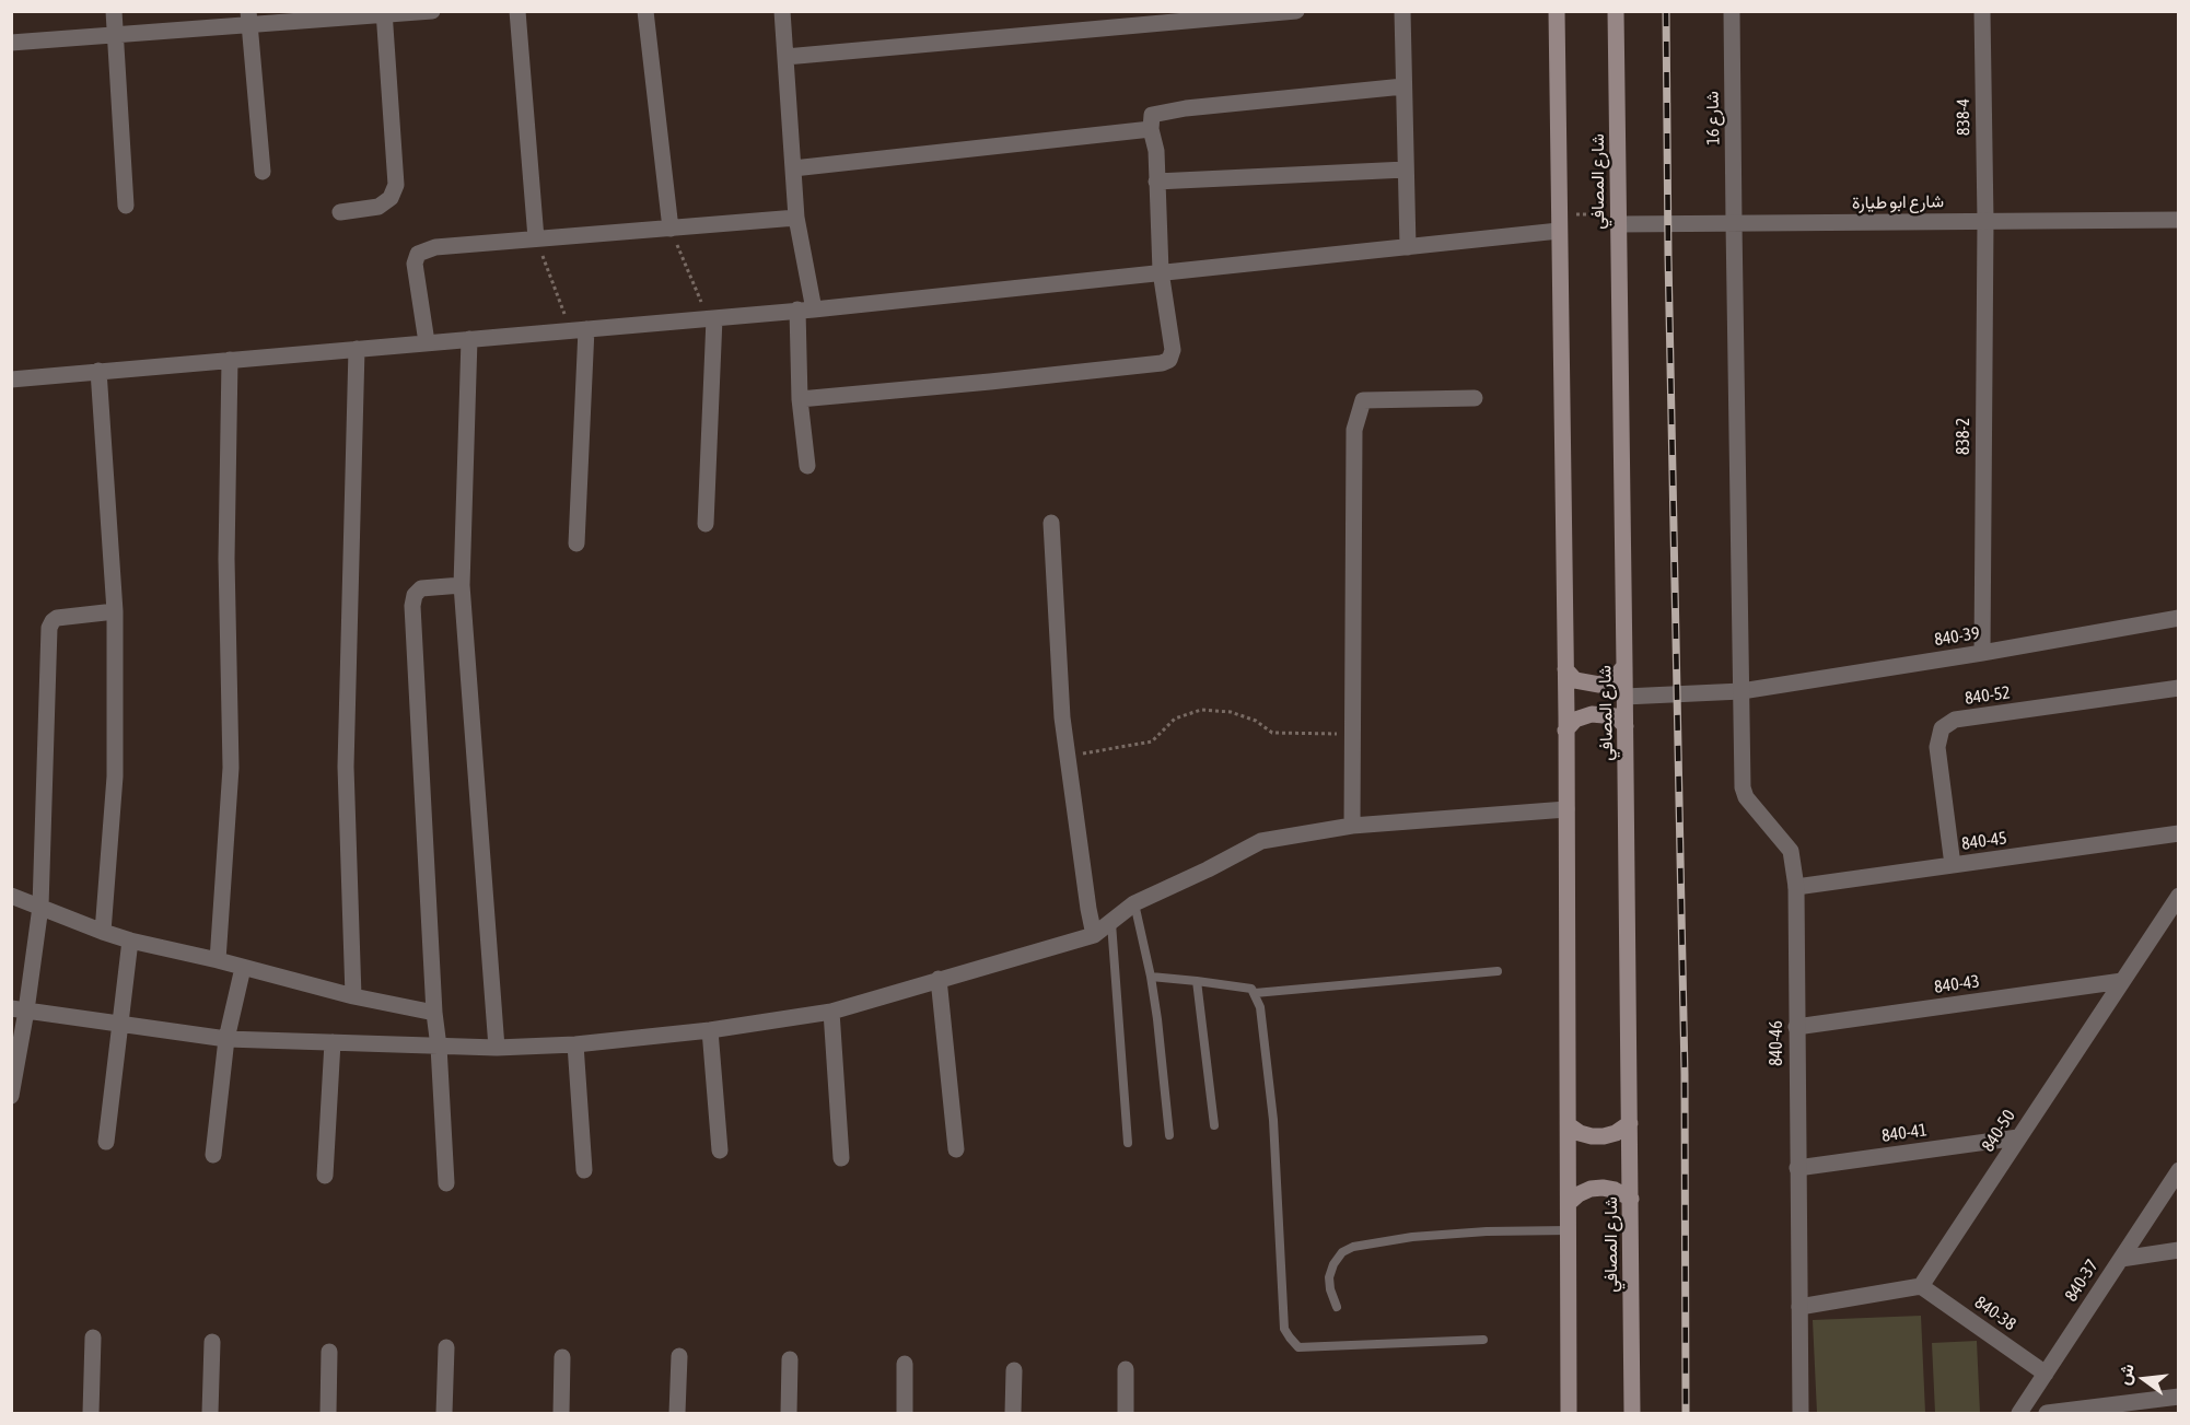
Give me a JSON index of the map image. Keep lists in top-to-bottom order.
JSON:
{
  "streets": {
    "main road": ["شارع المصافي"],
    "street": [
      "838-4",
      "شارع 16",
      "شارع ابو طيارة",
      "838-2",
      "840-39",
      "840-52",
      "840-45",
      "840-43",
      "840-46",
      "840-50",
      "840-41",
      "840-37",
      "840-38"
    ]
  },
  "crossings": [
    ["838-4", "شارع ابو طيارة"],
    ["838-4", "838-2"],
    ["شارع 16", "شارع ابو طيارة"],
    ["شارع 16", "840-39"],
    ["شارع 16", "840-46"],
    ["شارع المصافي", "شارع ابو طيارة"],
    ["شارع المصافي", "840-39"],
    ["شارع ابو طيارة", "838-2"],
    ["838-2", "840-39"],
    ["840-39", "840-46"],
    ["840-52", "840-45"],
    ["840-45", "840-46"],
    ["840-43", "840-46"],
    ["840-43", "840-50"],
    ["840-46", "840-41"],
    ["840-50", "840-41"],
    ["840-50", "840-38"],
    ["840-37", "840-38"]
  ],
  "north": "left"
}
